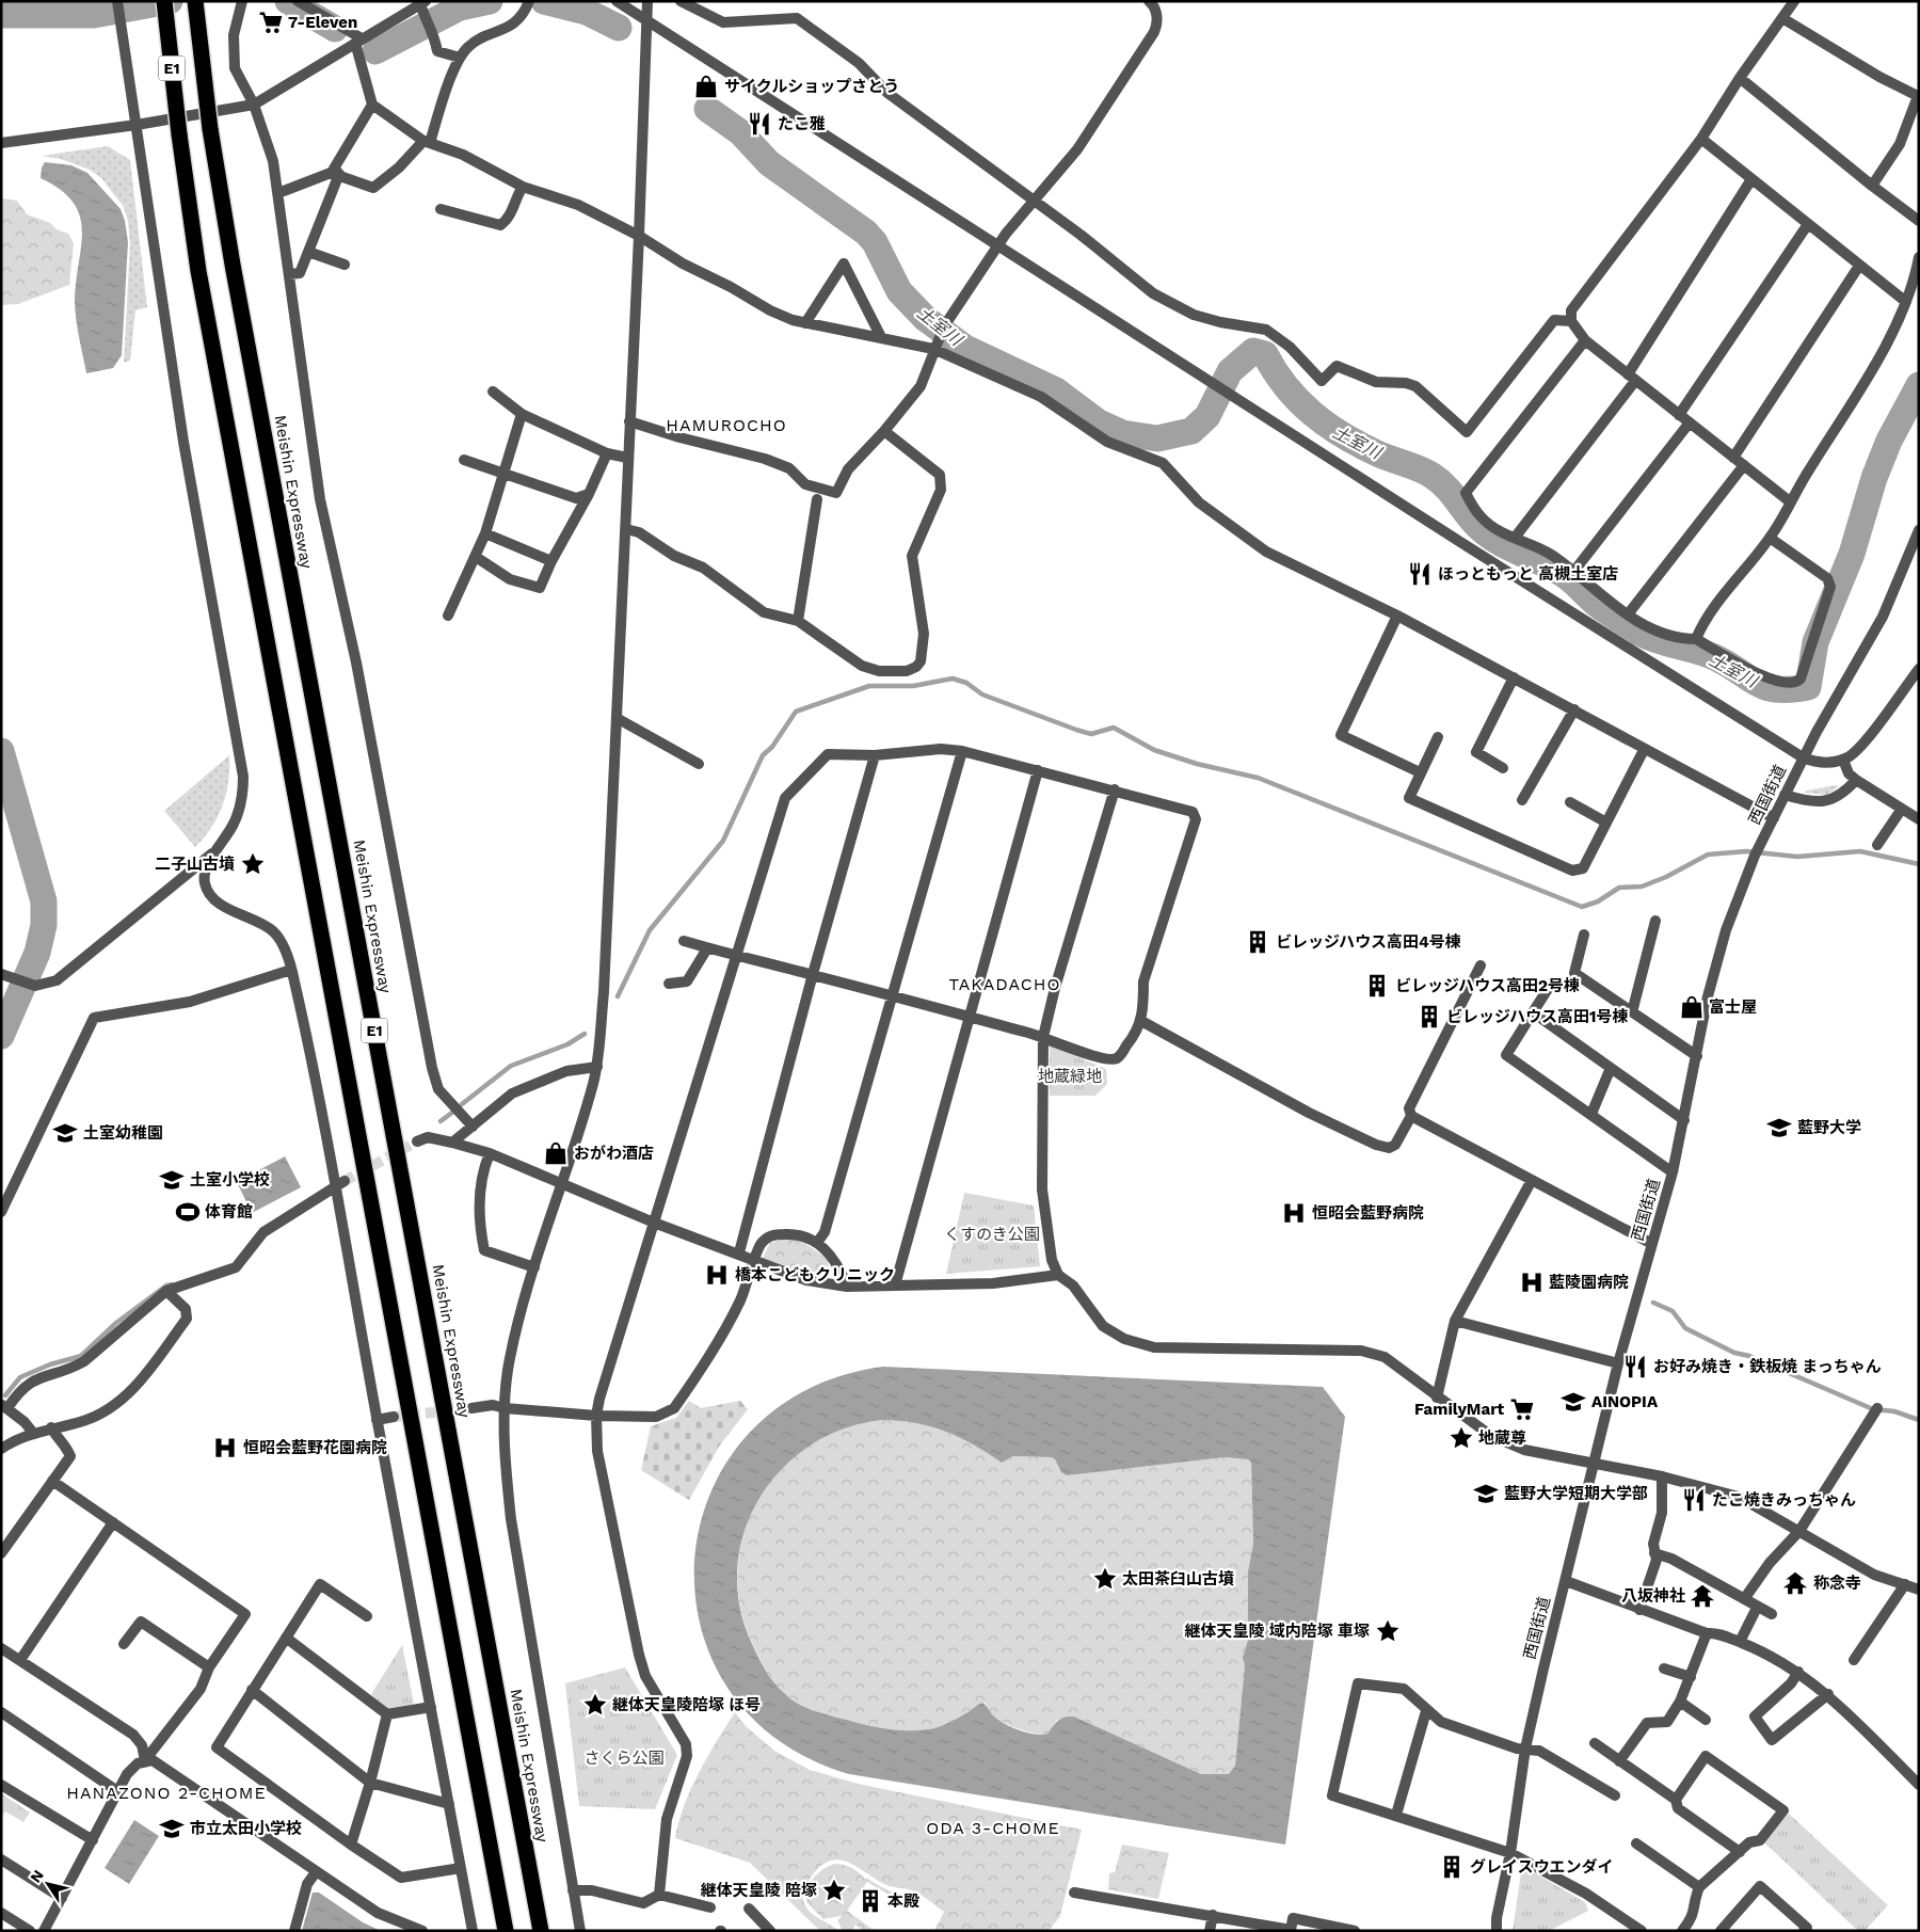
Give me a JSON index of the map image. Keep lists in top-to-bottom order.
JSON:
{
  "streets": {
    "highway": ["E1", "Meishin Expressway"],
    "street": ["西国街道"]
  },
  "districts": [
    "HAMUROCHO",
    "TAKADACHO",
    "HANAZONO 2-CHOME",
    "ODA 3-CHOME"
  ],
  "water": ["土室川"],
  "parks": ["地蔵緑地", "くすのき公園", "さくら公園"],
  "places": {
    "supermarket": ["7-Eleven", "FamilyMart"],
    "shop": ["サイクルショップさとう", "富士屋", "おがわ酒店"],
    "restaurant": [
      "たこ雅",
      "ほっともっと 高槻土室店",
      "お好み焼き・鉄板焼 まっちゃん",
      "たこ焼きみっちゃん"
    ],
    "place": [
      "二子山古墳",
      "地蔵尊",
      "太田茶臼山古墳",
      "継体天皇陵 域内陪塚 車塚",
      "継体天皇陵陪塚 ほ号",
      "継体天皇陵 陪塚"
    ],
    "building": [
      "ビレッジハウス高田4号棟",
      "ビレッジハウス高田2号棟",
      "ビレッジハウス高田1号棟",
      "グレイスウエンダイ",
      "本殿"
    ],
    "school or university": [
      "藍野大学",
      "土室幼稚園",
      "土室小学校",
      "AINOPIA",
      "藍野大学短期大学部",
      "市立太田小学校"
    ],
    "sports": ["体育館"],
    "hospital": [
      "恒昭会藍野病院",
      "橋本こどもクリニック",
      "藍陵園病院",
      "恒昭会藍野花園病院"
    ],
    "temple": ["称念寺", "八坂神社"]
  },
  "north": "top left"
}
